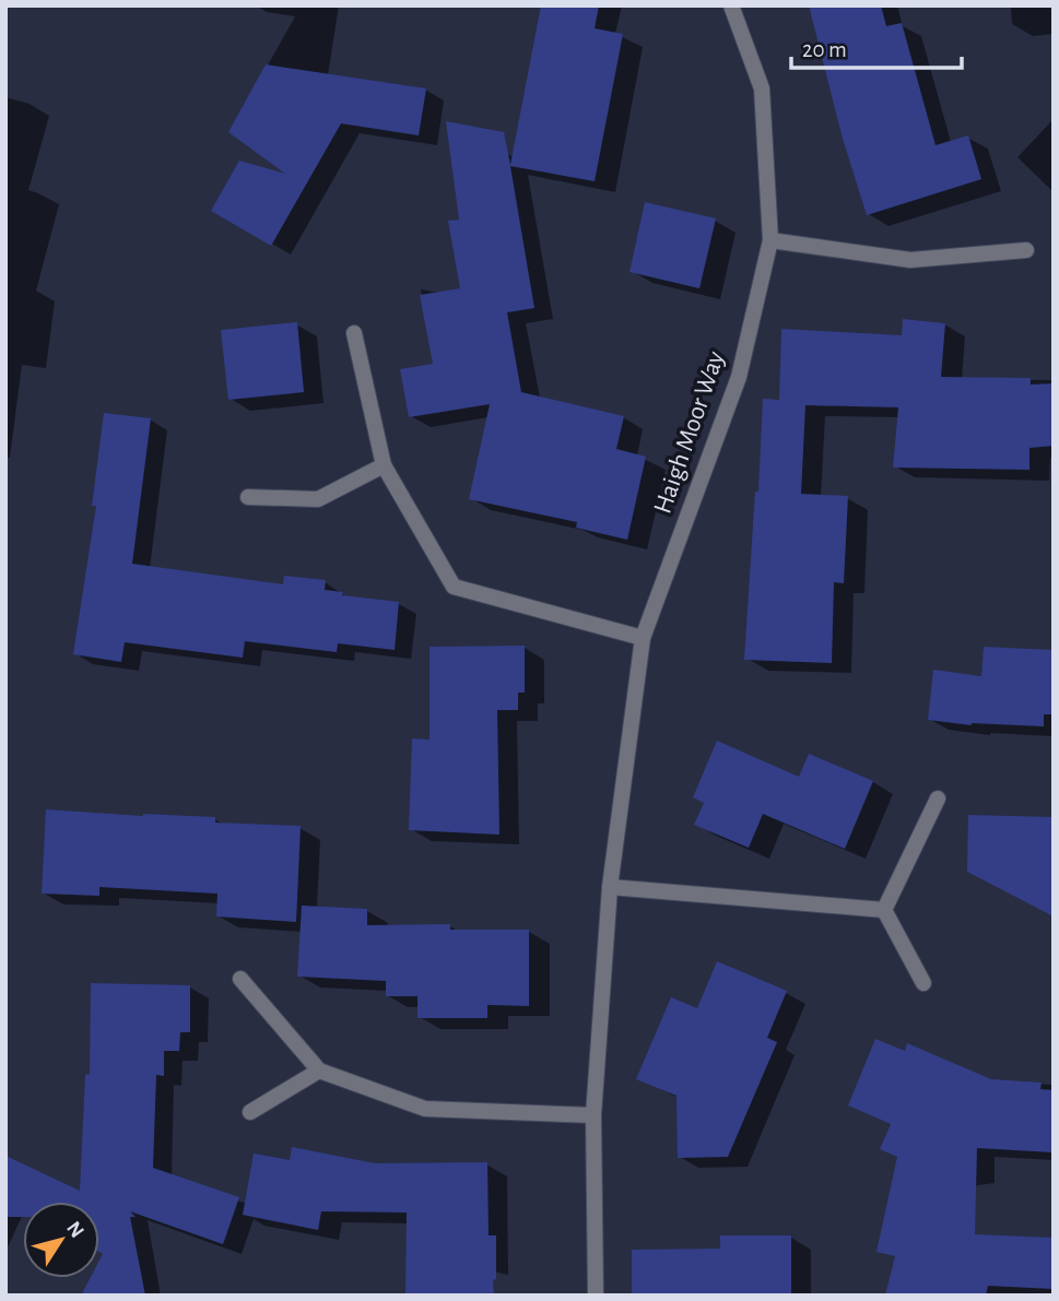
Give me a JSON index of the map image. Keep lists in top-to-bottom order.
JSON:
{
  "streets": {
    "street": ["Haigh Moor Way"]
  },
  "scale_bar": "20 m",
  "north": "top right"
}
